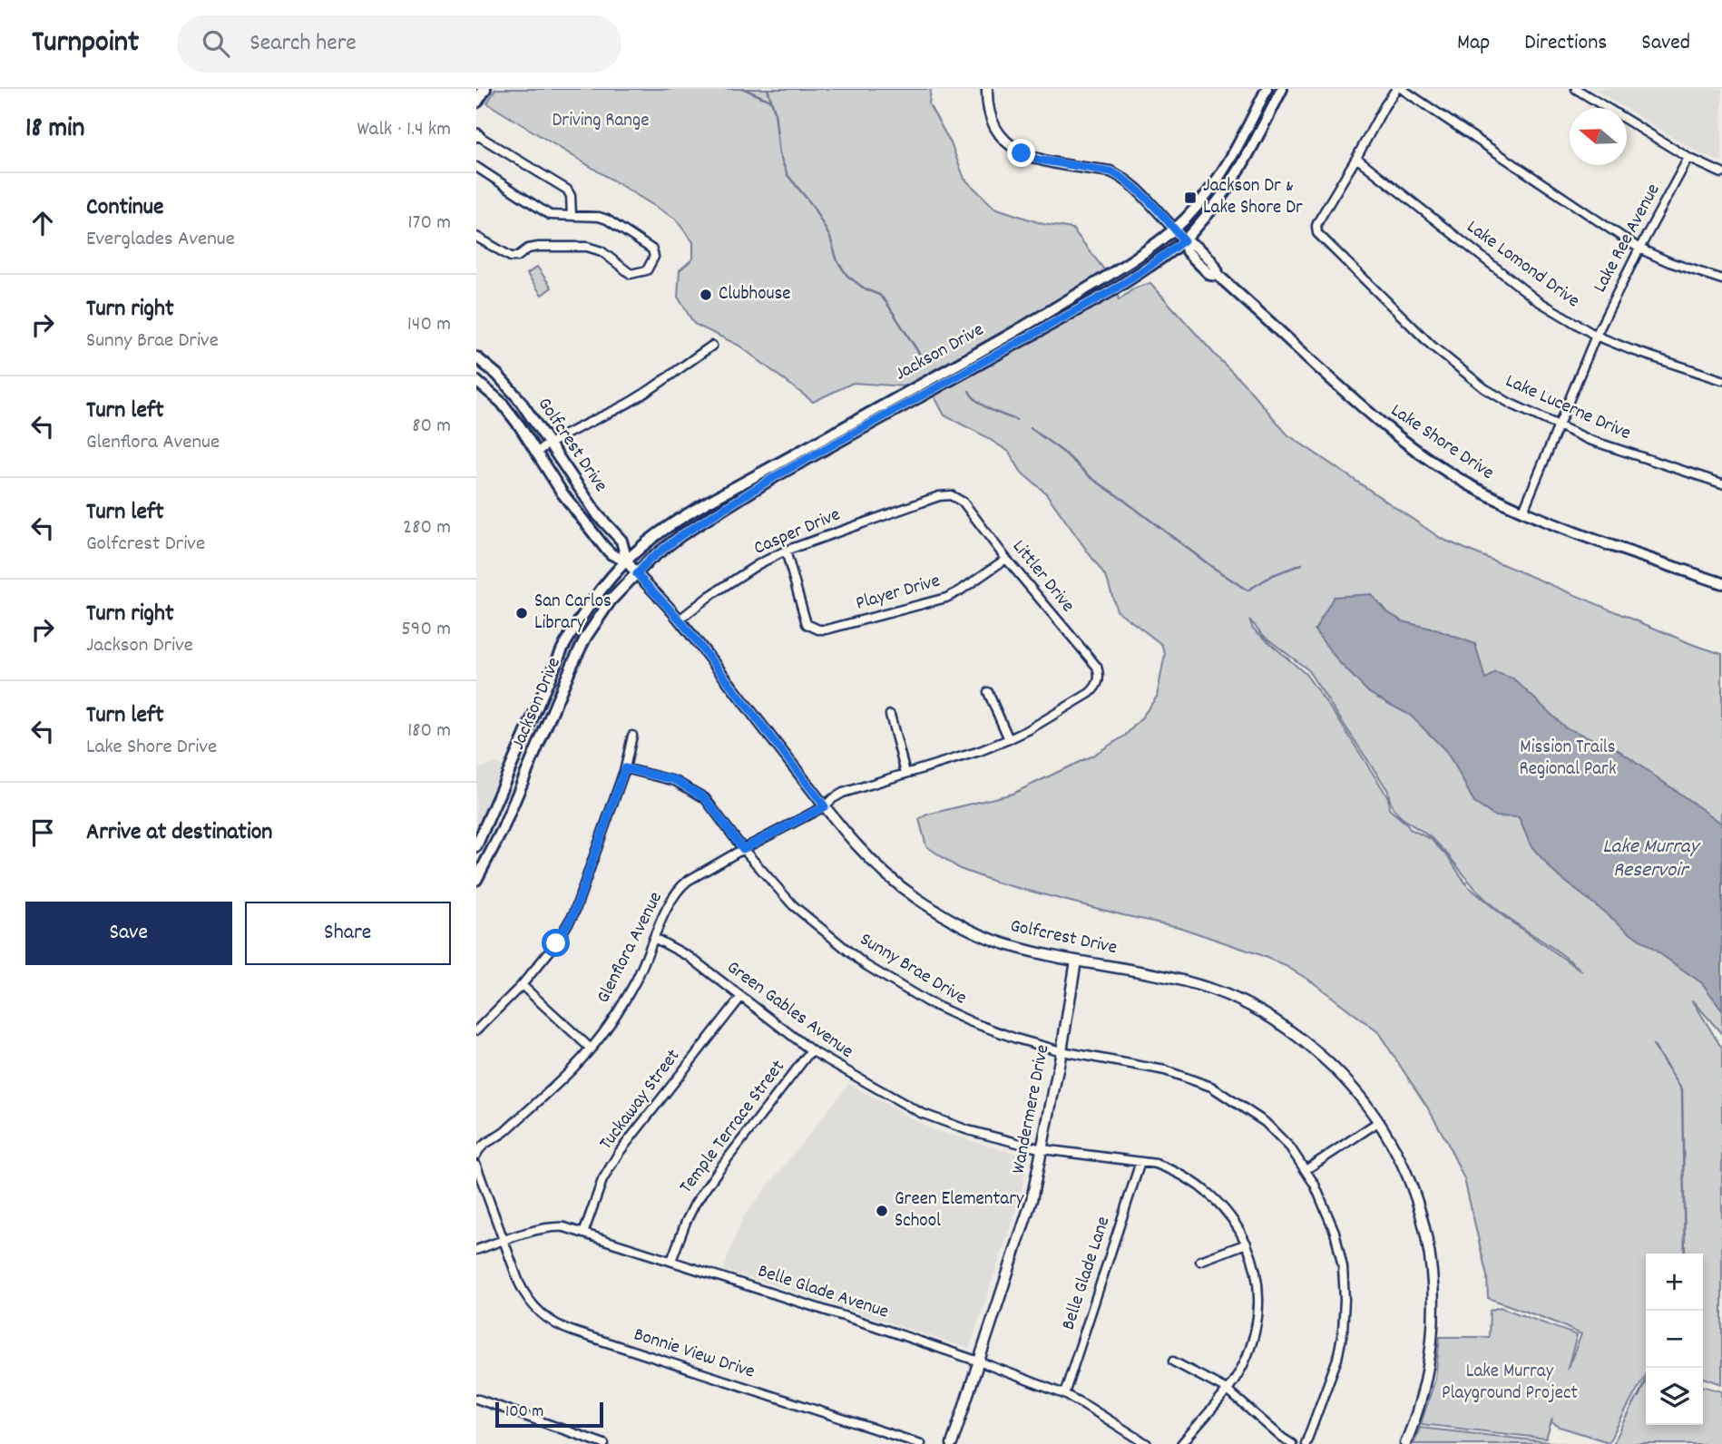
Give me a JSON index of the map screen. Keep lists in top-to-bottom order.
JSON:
{
  "streets": {
    "main road": ["Jackson Drive", "Lake Shore Drive", "Golfcrest Drive"],
    "street": [
      "Lake Ree Avenue",
      "Lake Lomond Drive",
      "Lake Lucerne Drive",
      "Casper Drive",
      "Littler Drive",
      "Player Drive",
      "Glenflora Avenue",
      "Sunny Brae Drive",
      "Green Gables Avenue",
      "Tuckaway Street",
      "Wandermere Drive",
      "Temple Terrace Street",
      "Belle Glade Lane",
      "Belle Glade Avenue",
      "Bonnie View Drive"
    ]
  },
  "crossings": [
    ["Lake Ree Avenue", "Lake Lomond Drive"],
    ["Lake Ree Avenue", "Lake Lucerne Drive"],
    ["Lake Ree Avenue", "Lake Shore Drive"],
    ["Lake Lomond Drive", "Lake Lucerne Drive"],
    ["Jackson Drive", "Lake Shore Drive"],
    ["Jackson Drive", "Golfcrest Drive"],
    ["Golfcrest Drive", "Casper Drive"],
    ["Golfcrest Drive", "Glenflora Avenue"],
    ["Golfcrest Drive", "Wandermere Drive"],
    ["Casper Drive", "Littler Drive"],
    ["Casper Drive", "Player Drive"],
    ["Littler Drive", "Player Drive"],
    ["Littler Drive", "Glenflora Avenue"],
    ["Glenflora Avenue", "Sunny Brae Drive"],
    ["Glenflora Avenue", "Green Gables Avenue"],
    ["Sunny Brae Drive", "Wandermere Drive"],
    ["Green Gables Avenue", "Tuckaway Street"],
    ["Green Gables Avenue", "Wandermere Drive"],
    ["Green Gables Avenue", "Temple Terrace Street"],
    ["Green Gables Avenue", "Belle Glade Lane"],
    ["Tuckaway Street", "Belle Glade Avenue"],
    ["Wandermere Drive", "Belle Glade Avenue"],
    ["Temple Terrace Street", "Belle Glade Avenue"],
    ["Belle Glade Lane", "Belle Glade Avenue"],
    ["Belle Glade Avenue", "Bonnie View Drive"]
  ],
  "water": ["Lake Murray Reservoir"],
  "parks": ["Driving Range", "Mission Trails Regional Park", "Lake Murray Playground Project"],
  "places": {
    "transit": ["Jackson Dr & Lake Shore Dr"],
    "other": ["Clubhouse", "San Carlos Library", "Green Elementary School"]
  },
  "scale_bar": "100 m",
  "north": "left",
  "page": {
    "header": "Turnpoint",
    "search": "Search here",
    "nav": ["Map", "Directions", "Saved"],
    "heading": ["18 min", "Walk · 1.4 km"],
    "list": [
      ["Continue", "Everglades Avenue", "170 m"],
      ["Turn right", "Sunny Brae Drive", "140 m"],
      ["Turn left", "Glenflora Avenue", "80 m"],
      ["Turn left", "Golfcrest Drive", "280 m"],
      ["Turn right", "Jackson Drive", "590 m"],
      ["Turn left", "Lake Shore Drive", "180 m"],
      "Arrive at destination"
    ],
    "buttons": ["Save", "Share"],
    "map_buttons": ["+", "−"],
    "scale": "100 m"
  }
}
